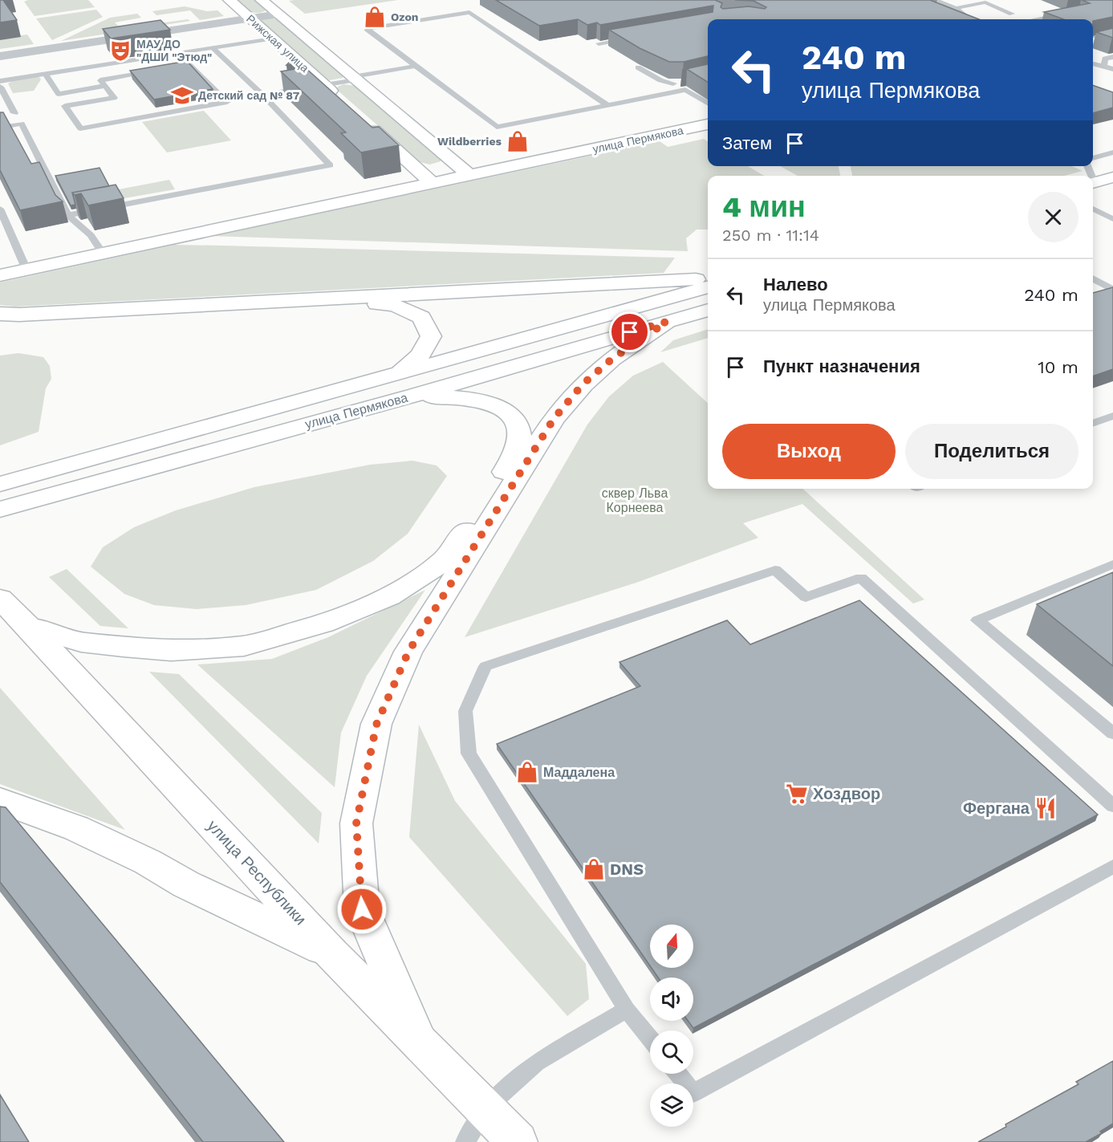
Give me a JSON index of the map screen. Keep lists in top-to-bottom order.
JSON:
{
  "streets": {
    "main road": ["Рижская улица", "улица Пермякова", "улица Республики"]
  },
  "crossings": [
    ["Рижская улица", "улица Пермякова"]
  ],
  "parks": ["сквер Льва Корнеева"],
  "places": {
    "shop": [
      "Ozon",
      "Wildberries",
      "Маддалена",
      "DNS"
    ],
    "theatre": ["МАУ ДО \"ДШИ \"Этюд\""],
    "school or university": ["Детский сад № 87"],
    "supermarket": ["Хоздвор"],
    "restaurant": ["Фергана"]
  },
  "north": "top",
  "page": {
    "turn": ["240 m", "улица Пермякова"],
    "then": "Затем",
    "heading": ["4 мин", "250 m · 11:14"],
    "list": [
      {
        "name": "Налево",
        "note": "улица Пермякова",
        "value": "240 m"
      },
      {
        "name": "Пункт назначения",
        "value": "10 m"
      }
    ],
    "buttons": ["Выход", "Поделиться"]
  }
}
